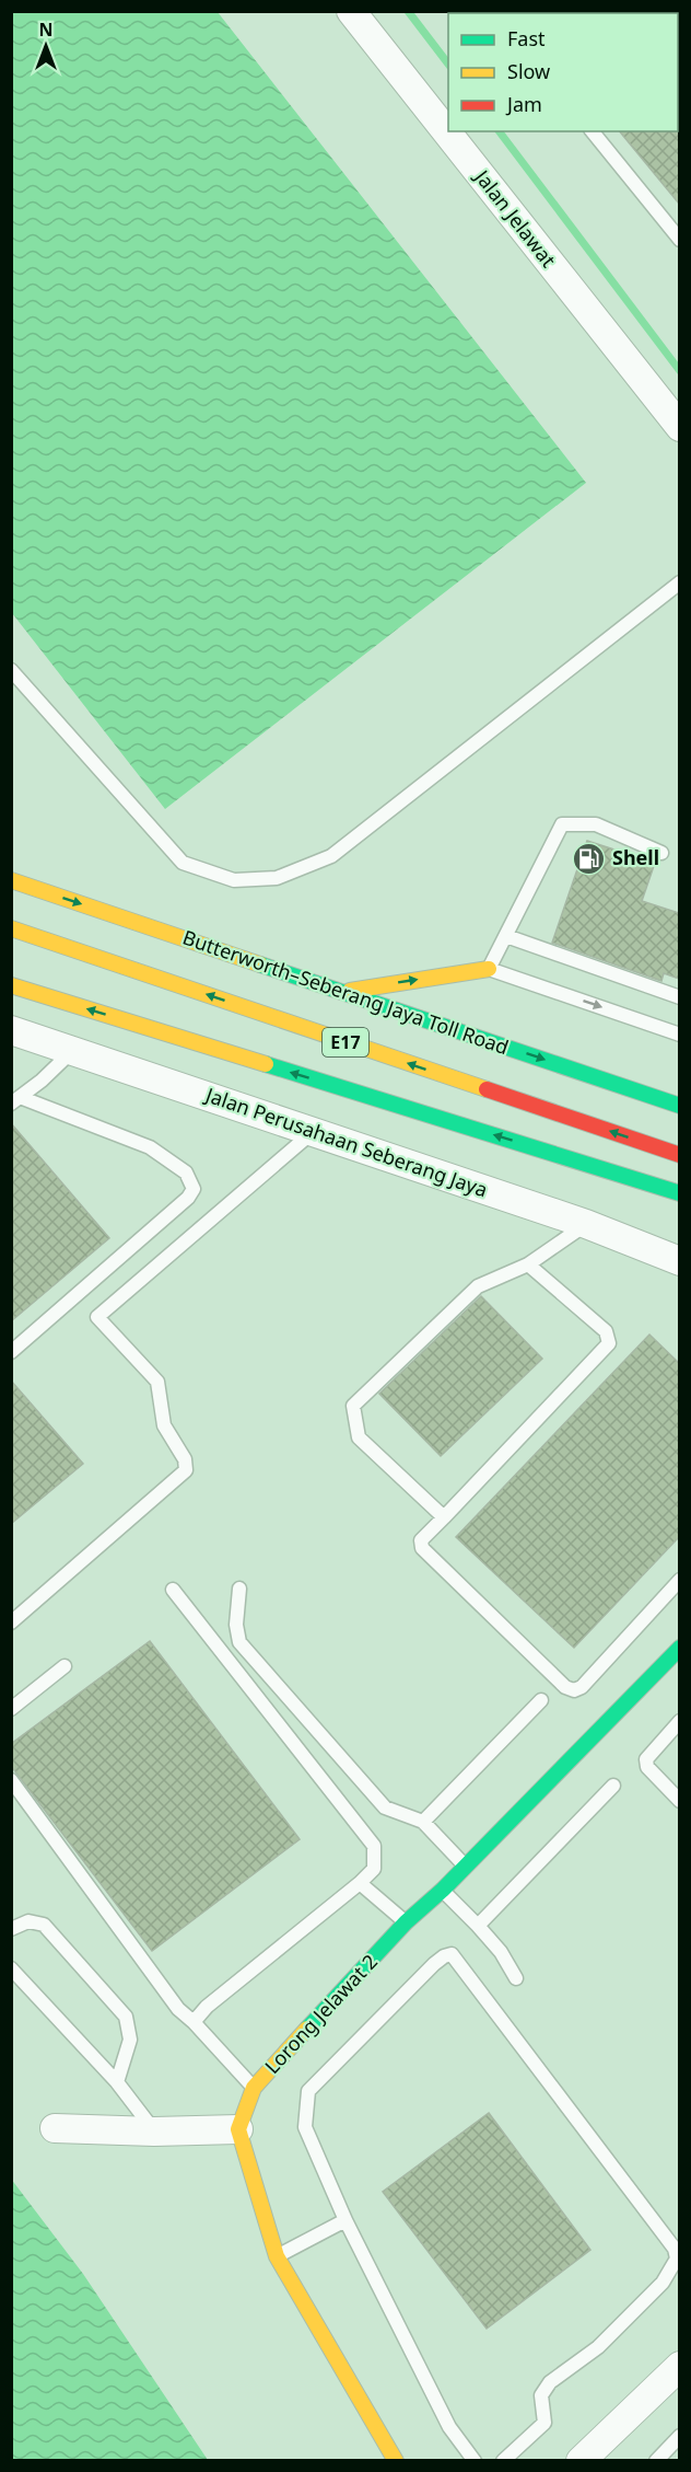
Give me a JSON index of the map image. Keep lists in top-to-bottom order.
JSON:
{
  "streets": {
    "main road": ["Butterworth–Seberang Jaya Toll Road", "E17", "Lorong Jelawat 2"],
    "street": ["Jalan Jelawat", "Jalan Perusahaan Seberang Jaya"]
  },
  "places": {
    "fuel station": ["Shell"]
  },
  "legend": ["Fast", "Slow", "Jam"],
  "north": "top"
}
